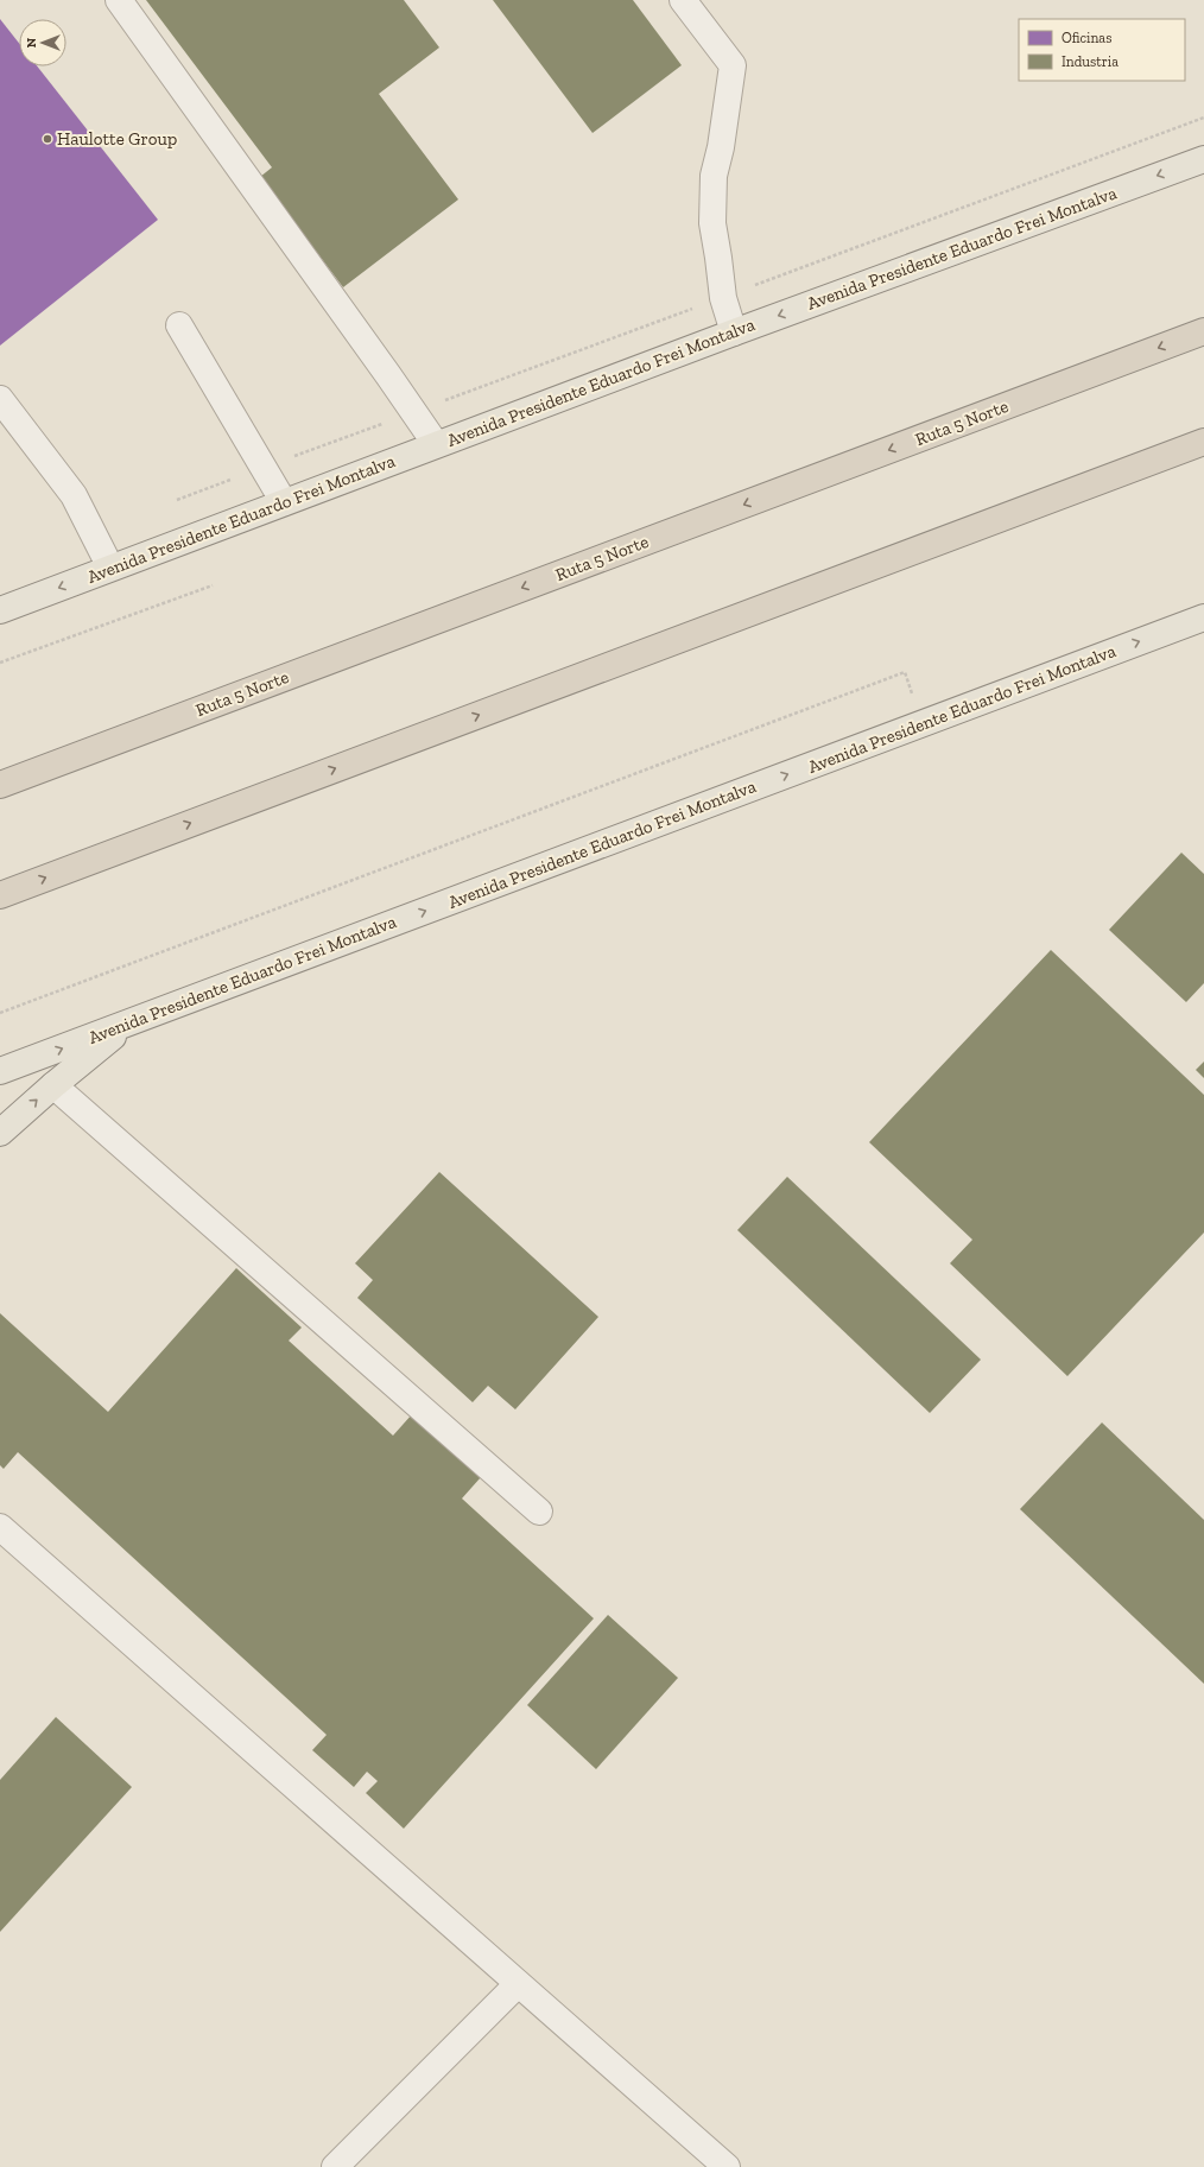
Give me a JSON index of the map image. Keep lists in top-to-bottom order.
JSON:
{
  "streets": {
    "highway": ["Ruta 5 Norte"],
    "main road": ["Avenida Presidente Eduardo Frei Montalva"]
  },
  "places": ["Haulotte Group"],
  "legend": ["Oficinas", "Industria"],
  "north": "left"
}
